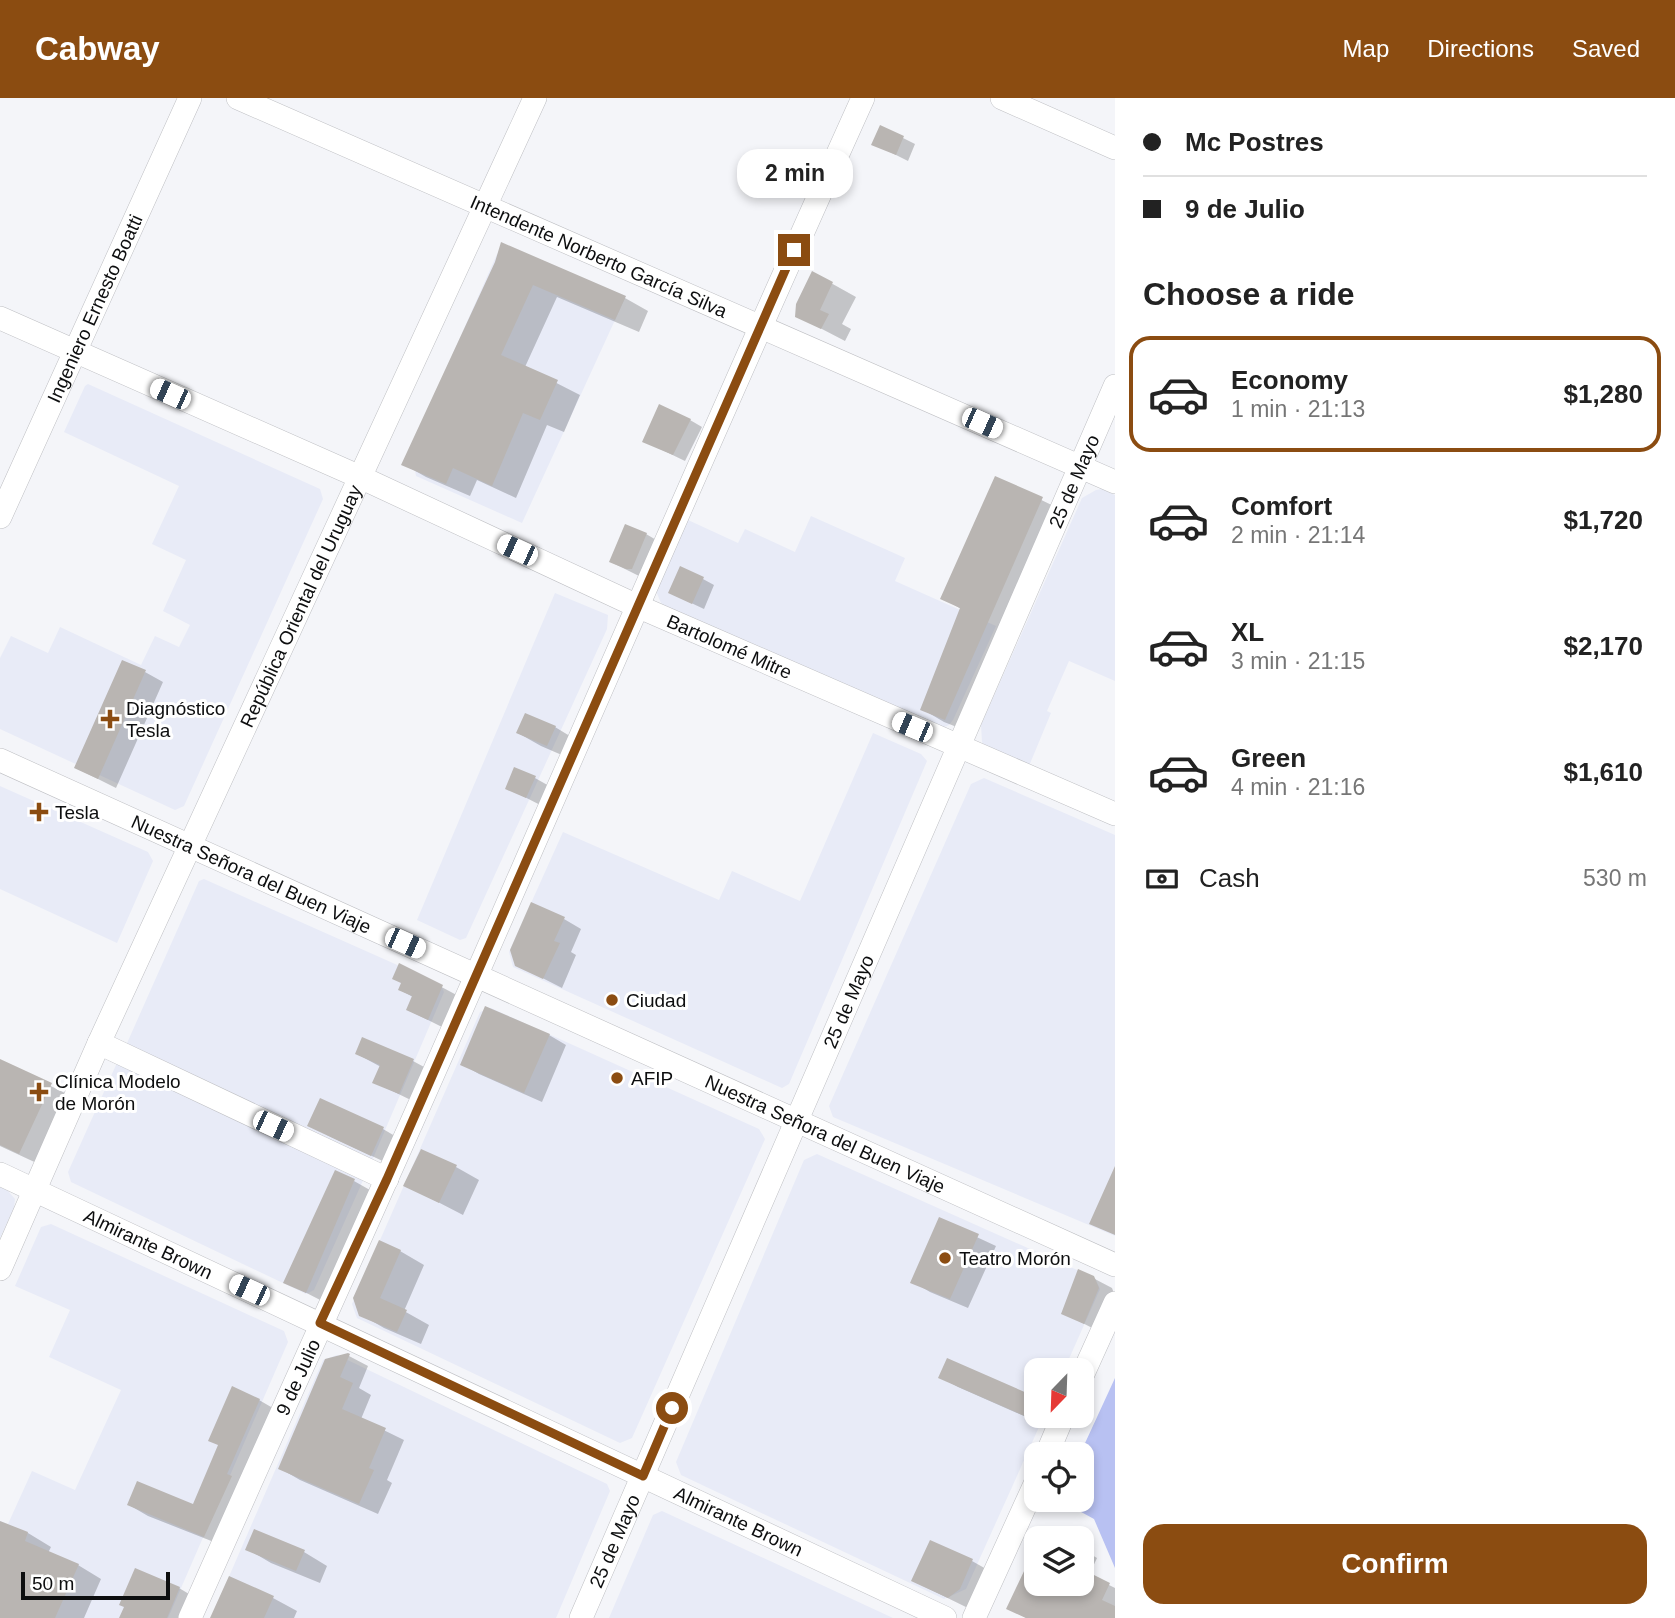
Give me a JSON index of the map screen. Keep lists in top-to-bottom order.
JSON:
{
  "streets": {
    "street": [
      "Intendente Norberto García Silva",
      "Ingeniero Ernesto Boatti",
      "25 de Mayo",
      "República Oriental del Uruguay",
      "Bartolomé Mitre",
      "Nuestra Señora del Buen Viaje",
      "Almirante Brown",
      "9 de Julio"
    ]
  },
  "crossings": [
    ["Intendente Norberto García Silva", "25 de Mayo"],
    ["Intendente Norberto García Silva", "República Oriental del Uruguay"],
    ["Intendente Norberto García Silva", "9 de Julio"],
    ["Ingeniero Ernesto Boatti", "Bartolomé Mitre"],
    ["25 de Mayo", "Bartolomé Mitre"],
    ["25 de Mayo", "Nuestra Señora del Buen Viaje"],
    ["25 de Mayo", "Almirante Brown"],
    ["República Oriental del Uruguay", "Bartolomé Mitre"],
    ["República Oriental del Uruguay", "Nuestra Señora del Buen Viaje"],
    ["República Oriental del Uruguay", "Almirante Brown"],
    ["Bartolomé Mitre", "9 de Julio"],
    ["Nuestra Señora del Buen Viaje", "9 de Julio"],
    ["Almirante Brown", "9 de Julio"]
  ],
  "places": {
    "health": ["Diagnóstico Tesla", "Tesla", "Clínica Modelo de Morón"],
    "other": ["Ciudad", "AFIP", "Teatro Morón"]
  },
  "scale_bar": "50 m",
  "north": "bottom left",
  "page": {
    "header": "Cabway",
    "nav": ["Map", "Directions", "Saved"],
    "banner": ["Mc Postres", "9 de Julio"],
    "bubble": "2 min",
    "heading": "Choose a ride",
    "list": [
      {
        "name": "Economy",
        "note": "1 min · 21:13",
        "value": "$1,280"
      },
      {
        "name": "Comfort",
        "note": "2 min · 21:14",
        "value": "$1,720"
      },
      {
        "name": "XL",
        "note": "3 min · 21:15",
        "value": "$2,170"
      },
      {
        "name": "Green",
        "note": "4 min · 21:16",
        "value": "$1,610"
      }
    ],
    "pay": ["Cash", "530 m"],
    "buttons": "Confirm",
    "scale": "50 m"
  }
}
